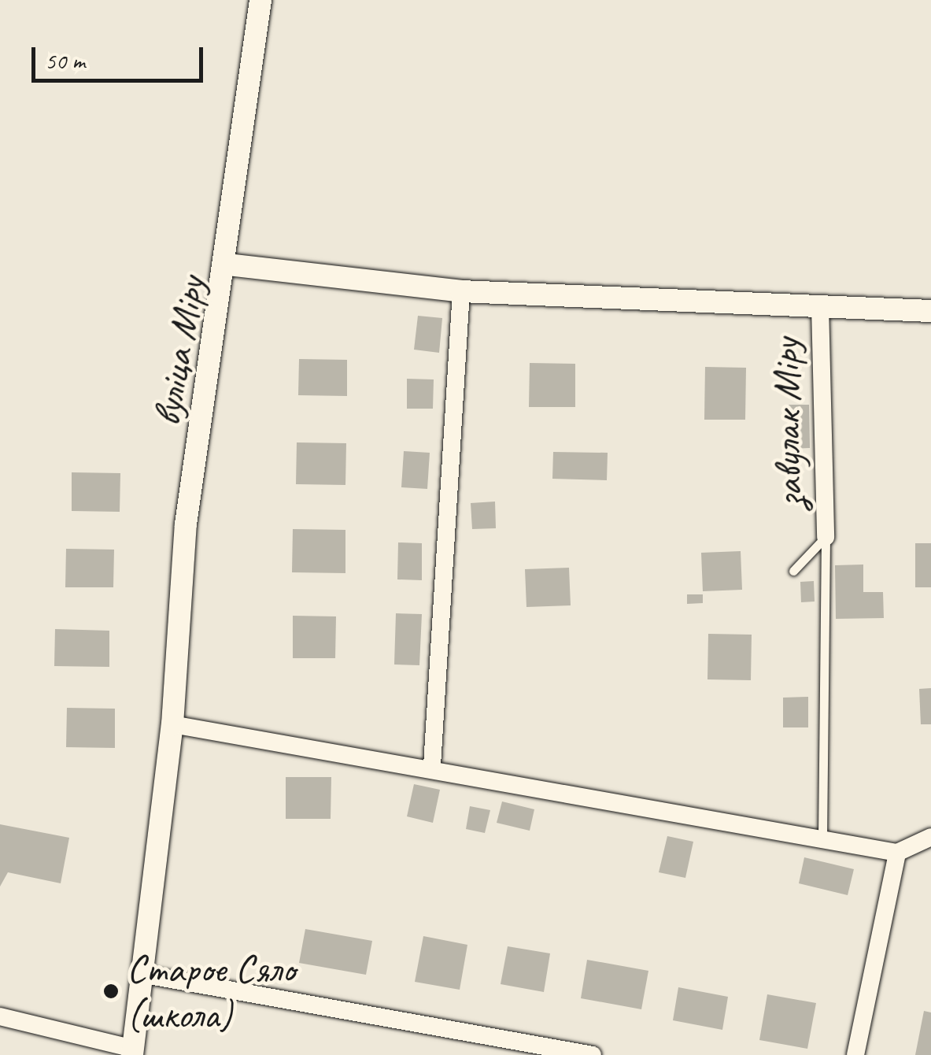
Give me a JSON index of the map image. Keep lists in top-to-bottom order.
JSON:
{
  "streets": {
    "street": ["вуліца Міру", "завулак Міру"]
  },
  "crossings": [
    ["вуліца Міру", "завулак Міру"]
  ],
  "places": ["Старое Сяло (школа)"],
  "scale_bar": "50 m"
}
